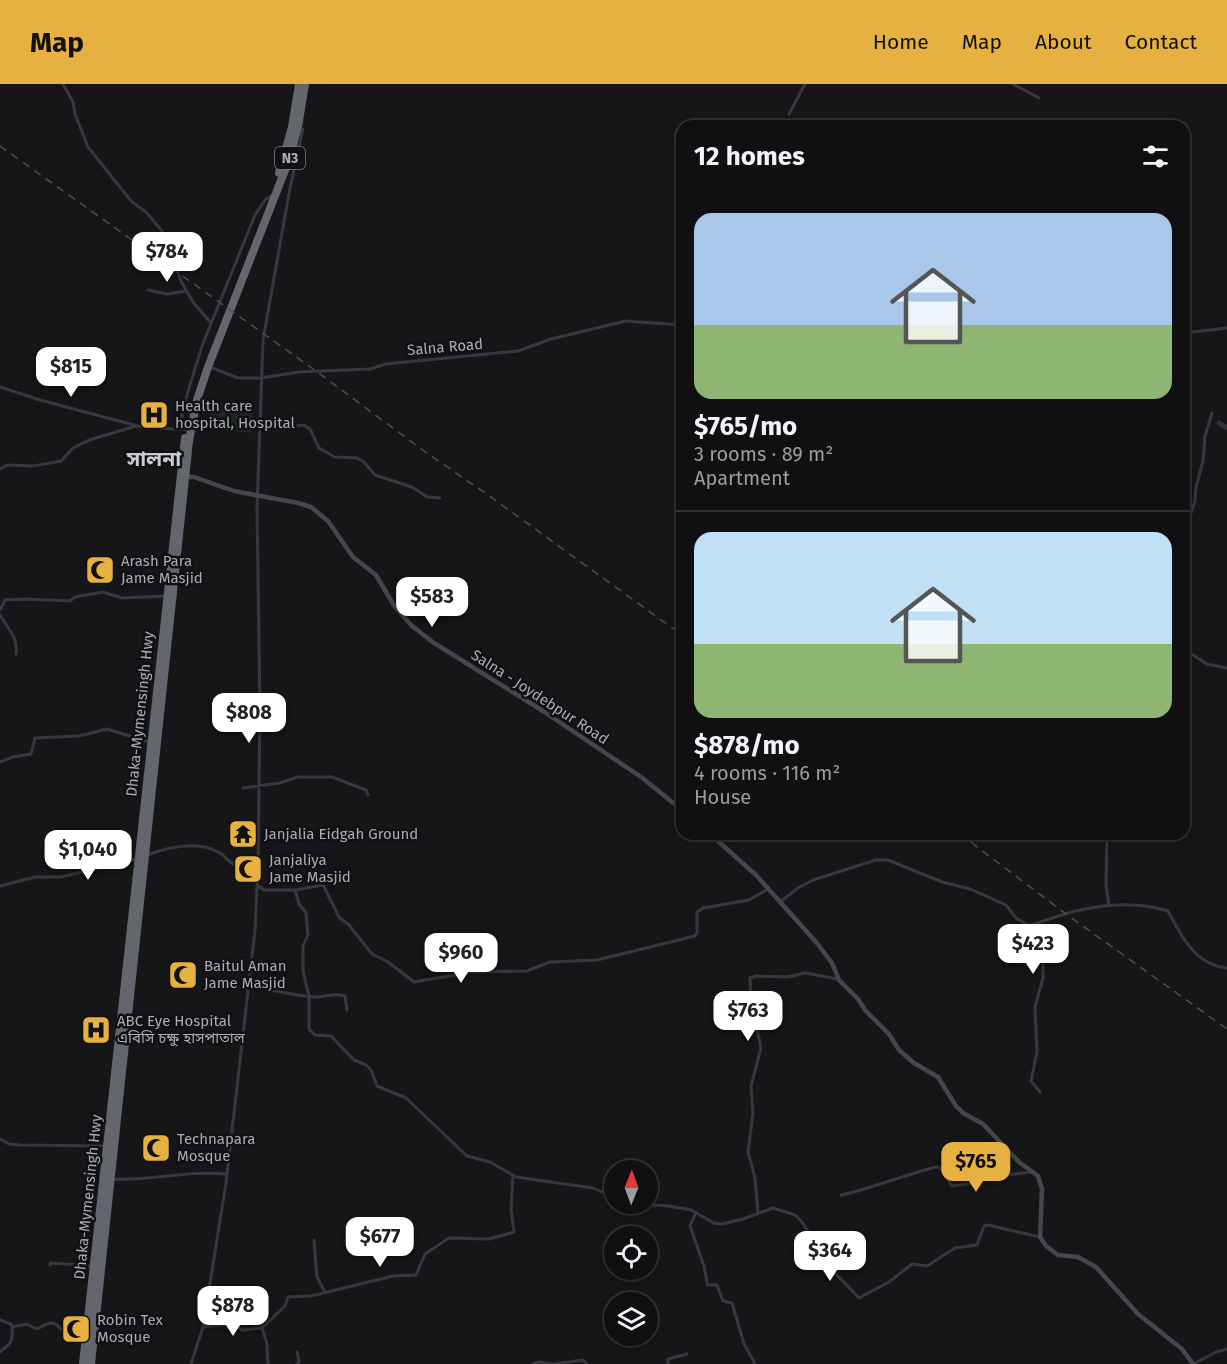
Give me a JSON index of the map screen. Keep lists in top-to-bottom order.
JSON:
{
  "streets": {
    "highway": ["N3", "Dhaka-Mymensingh Hwy"],
    "main road": ["Salna - Joydebpur Road"],
    "street": ["Salna Road"]
  },
  "crossings": [
    ["N3", "Dhaka-Mymensingh Hwy"],
    ["Salna Road", "Dhaka-Mymensingh Hwy"],
    ["Salna - Joydebpur Road", "Dhaka-Mymensingh Hwy"]
  ],
  "districts": ["সালনা"],
  "places": {
    "hospital": ["Health care hospital, Hospital", "ABC Eye Hospital এবিসি চক্ষু হাসপাতাল"],
    "mosque": [
      "Arash Para Jame Masjid",
      "Janjaliya Jame Masjid",
      "Baitul Aman Jame Masjid",
      "Technapara Mosque",
      "Robin Tex Mosque"
    ],
    "temple": ["Janjalia Eidgah Ground"]
  },
  "north": "top",
  "page": {
    "header": "Map",
    "nav": [
      "Home",
      "Map",
      "About",
      "Contact"
    ],
    "heading": "12 homes",
    "list": [
      {
        "name": "$765/mo",
        "note": "3 rooms · 89 m² · Apartment"
      },
      {
        "name": "$878/mo",
        "note": "4 rooms · 116 m² · House"
      }
    ],
    "price": [
      "$784",
      "$815",
      "$583",
      "$808",
      "$1,040",
      "$423",
      "$960",
      "$763",
      "$765",
      "$677",
      "$364",
      "$878"
    ]
  }
}
